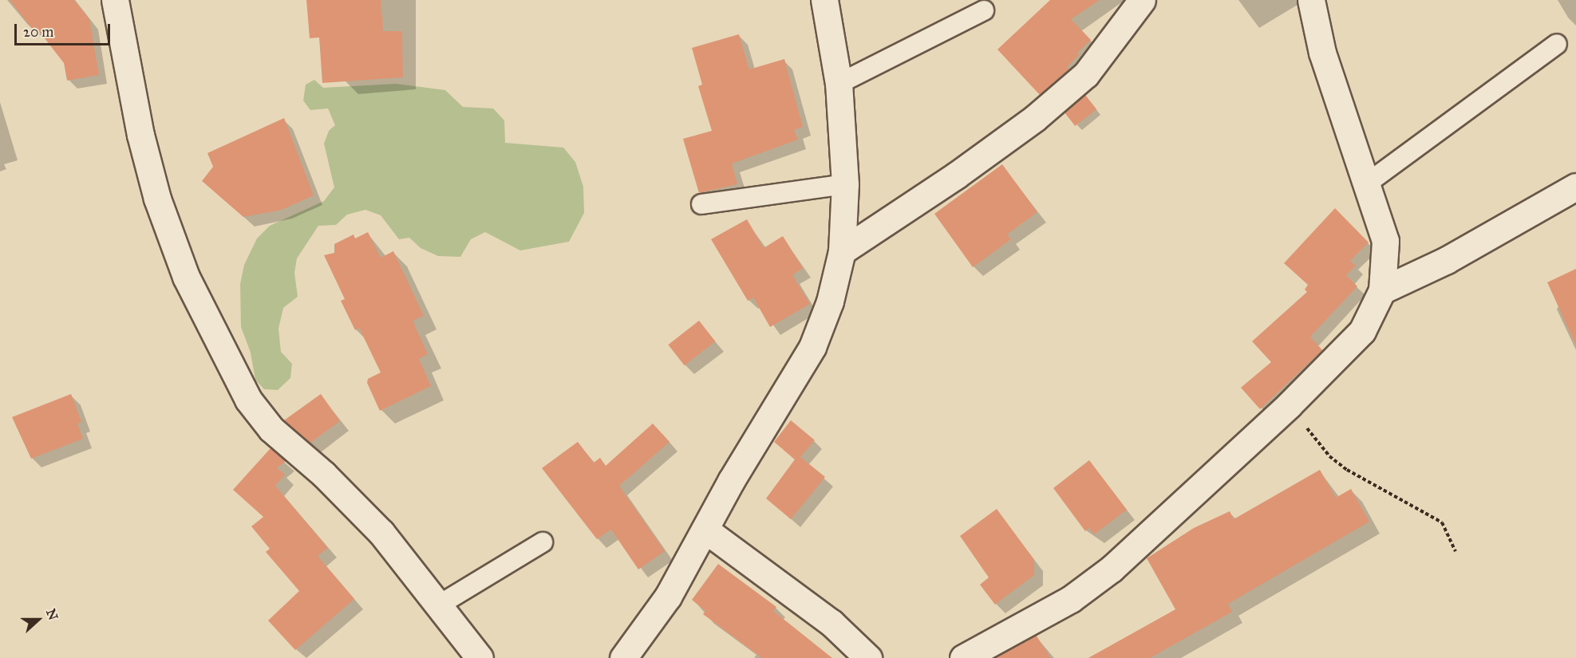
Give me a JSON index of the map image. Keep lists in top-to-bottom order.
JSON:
{
  "scale_bar": "20 m",
  "north": "right"
}
